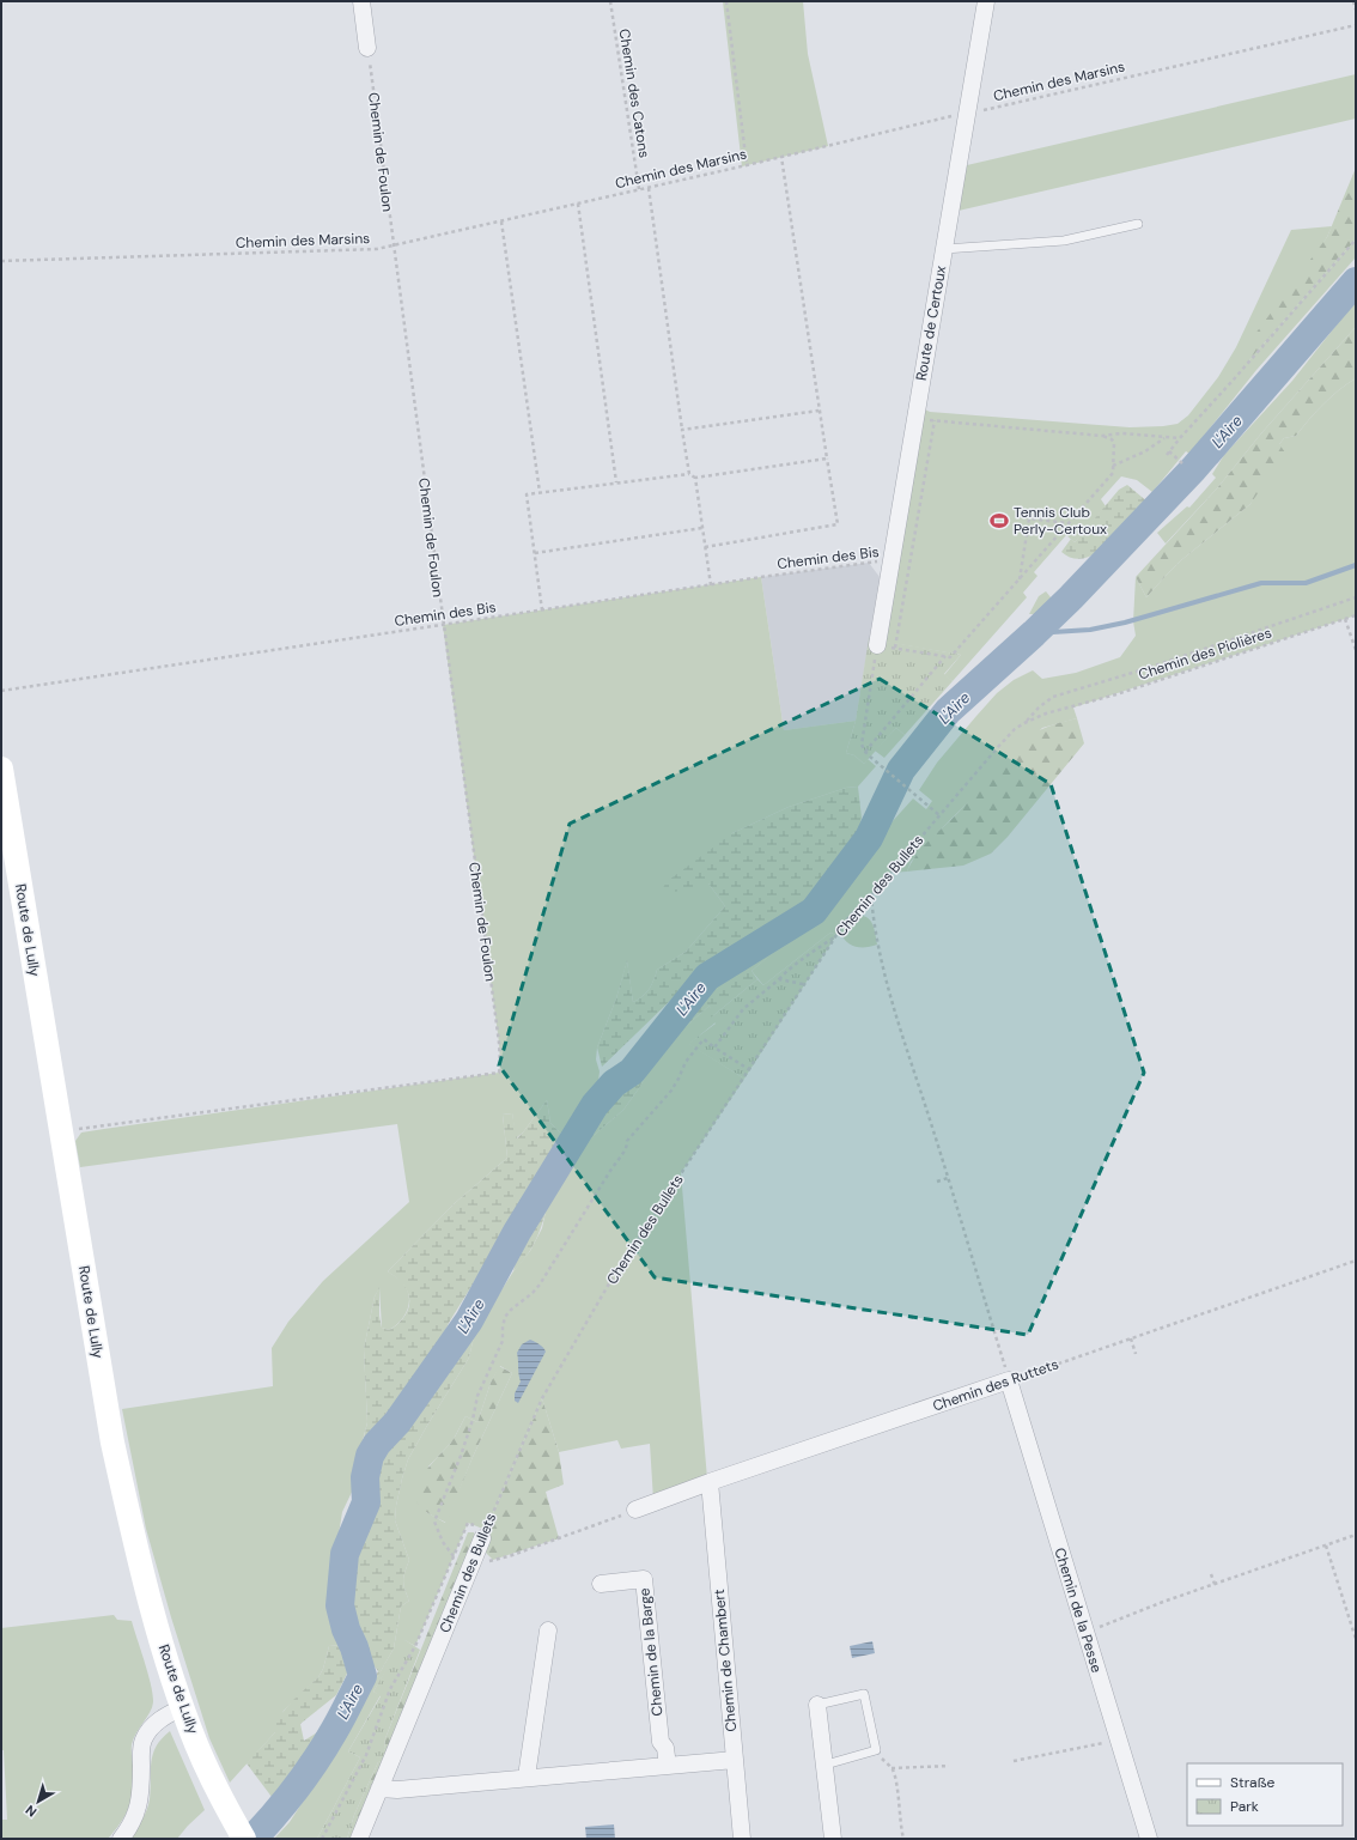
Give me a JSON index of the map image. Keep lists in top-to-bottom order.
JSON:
{
  "streets": {
    "main road": ["Route de Lully"],
    "street": [
      "Route de Certoux",
      "Chemin des Bullets",
      "Chemin des Ruttets",
      "Chemin de la Pesse",
      "Chemin de la Barge",
      "Chemin de Chambert"
    ],
    "path": [
      "Chemin des Marsins",
      "Chemin des Catons",
      "Chemin de Foulon",
      "Chemin des Bis",
      "Chemin des Piolières"
    ]
  },
  "crossings": [
    ["Chemin des Marsins", "Chemin des Catons"],
    ["Chemin des Marsins", "Chemin de Foulon"],
    ["Chemin des Marsins", "Route de Certoux"],
    ["Chemin de Foulon", "Chemin des Bis"],
    ["Route de Certoux", "Chemin des Bis"],
    ["Chemin des Piolières", "Chemin des Bullets"],
    ["Chemin des Ruttets", "Chemin de la Pesse"],
    ["Chemin des Ruttets", "Chemin de Chambert"]
  ],
  "water": ["L'Aire"],
  "places": {
    "sports": ["Tennis Club Perly-Certoux"]
  },
  "legend": ["Straße", "Park"],
  "north": "bottom left"
}
